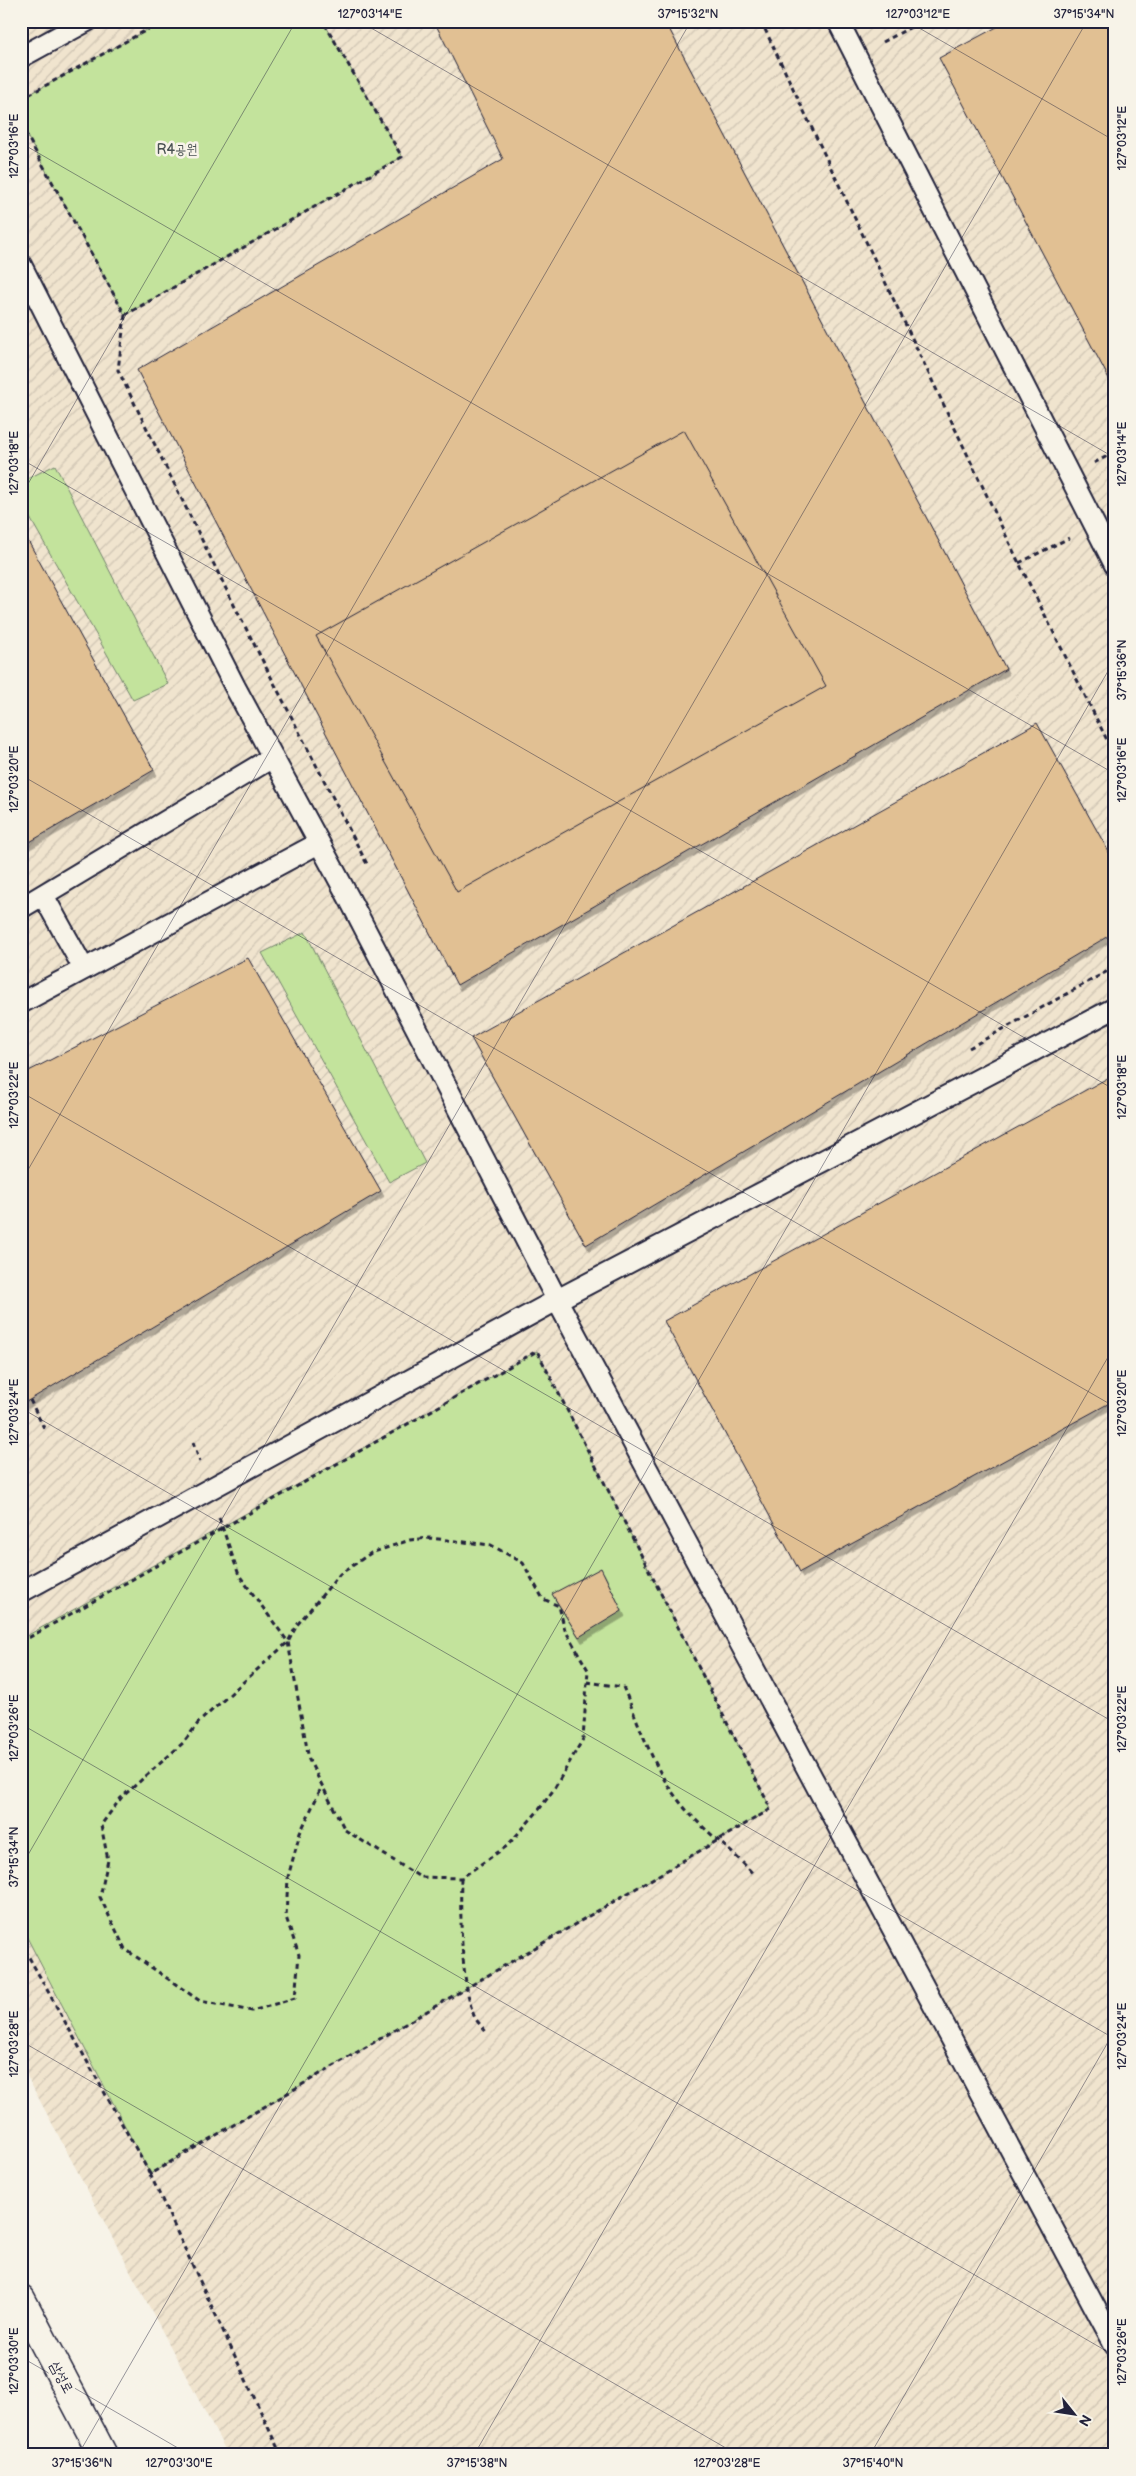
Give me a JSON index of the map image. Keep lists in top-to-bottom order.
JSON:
{
  "streets": {
    "street": ["삼성로"]
  },
  "parks": ["R4공원"],
  "north": "bottom right",
  "coordinates": [
    "127°03'14\"E",
    "37°15'32\"N",
    "127°03'12\"E",
    "37°15'34\"N",
    "127°03'16\"E",
    "127°03'18\"E",
    "37°15'36\"N",
    "127°03'20\"E",
    "127°03'22\"E",
    "127°03'24\"E",
    "127°03'26\"E",
    "127°03'28\"E",
    "127°03'30\"E",
    "37°15'38\"N",
    "37°15'40\"N"
  ]
}
